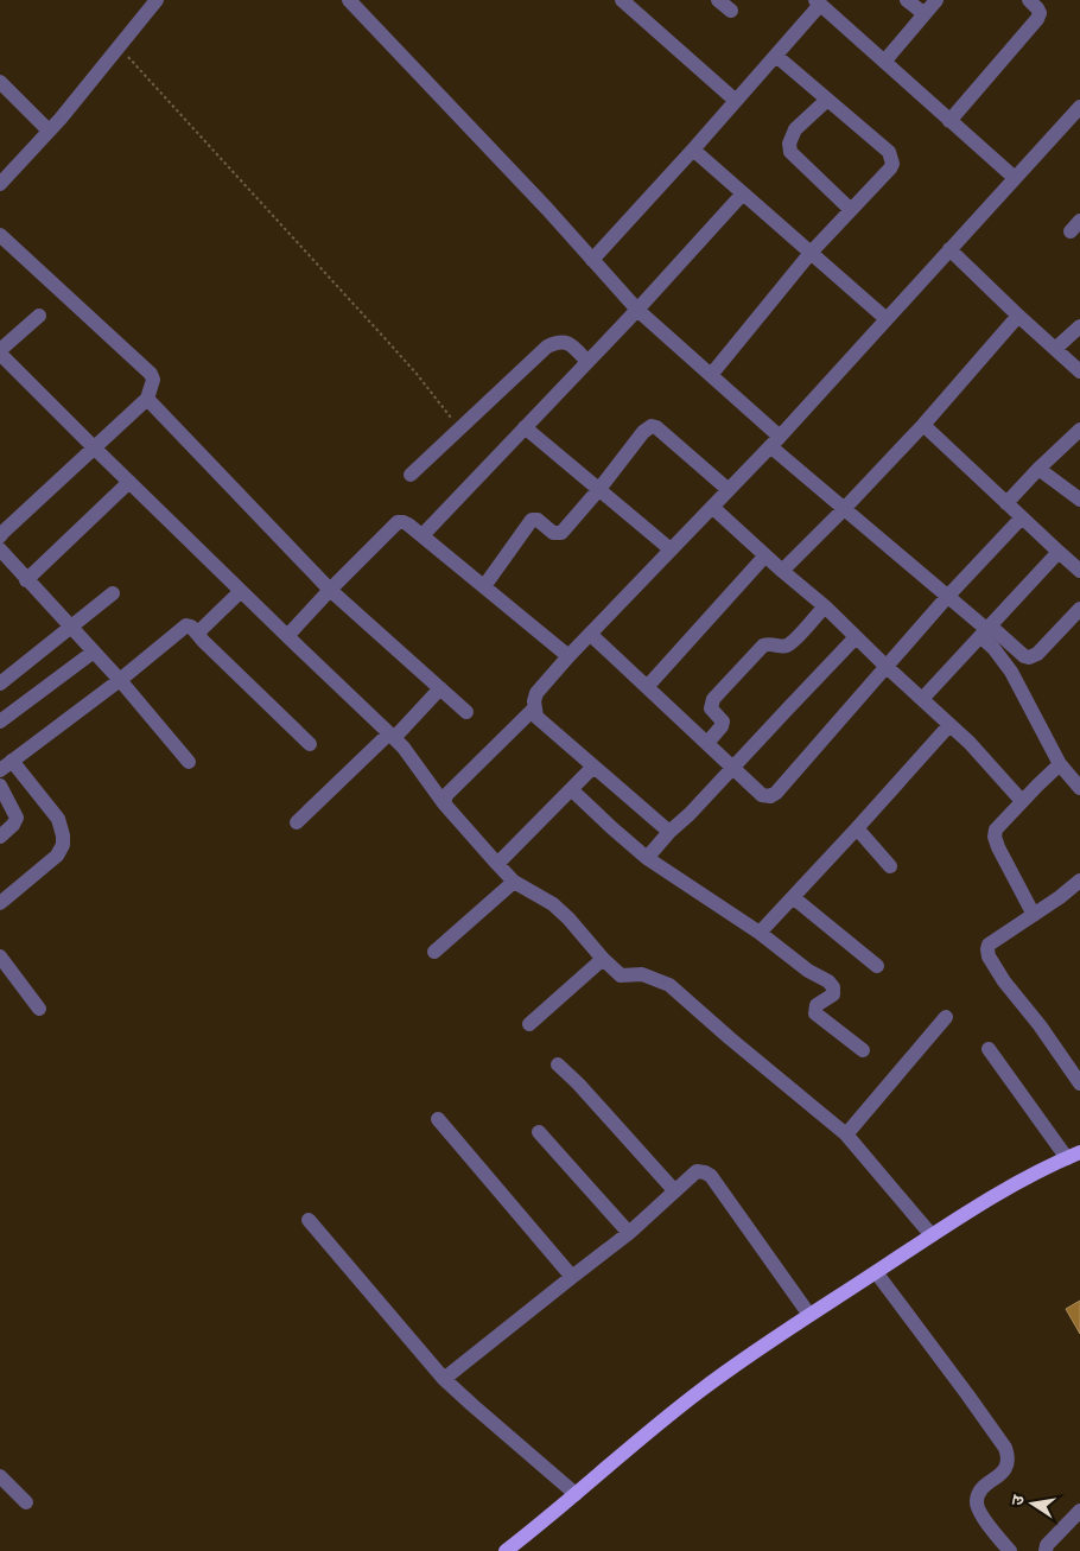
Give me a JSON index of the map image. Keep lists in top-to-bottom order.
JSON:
{
  "north": "left"
}
